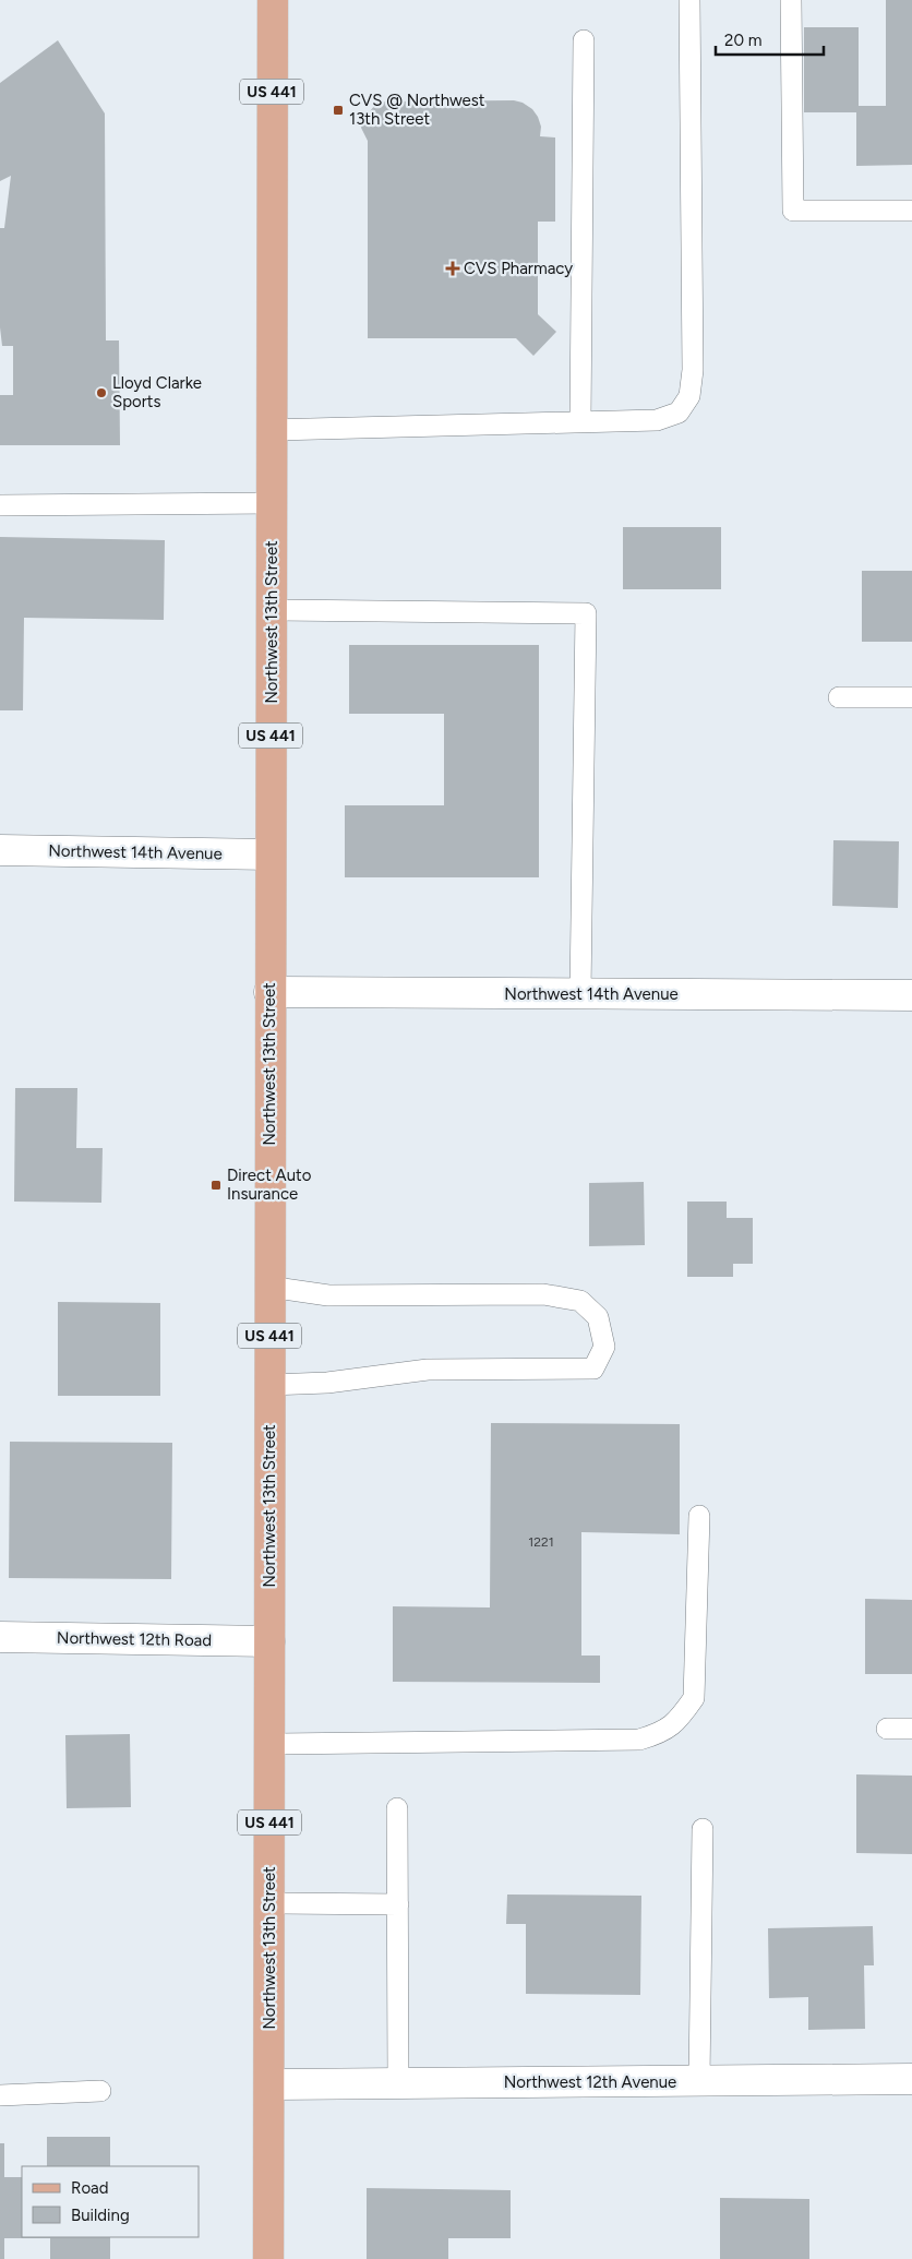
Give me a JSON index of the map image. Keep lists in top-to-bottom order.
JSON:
{
  "streets": {
    "main road": ["US 441", "Northwest 13th Street"],
    "street": ["Northwest 14th Avenue", "Northwest 12th Road", "Northwest 12th Avenue"]
  },
  "crossings": [
    ["Northwest 13th Street", "Northwest 14th Avenue"],
    ["Northwest 13th Street", "Northwest 12th Road"],
    ["Northwest 13th Street", "Northwest 12th Avenue"]
  ],
  "places": {
    "transit": ["CVS @ Northwest 13th Street", "Direct Auto Insurance"],
    "health": ["CVS Pharmacy"],
    "other": ["Lloyd Clarke Sports"]
  },
  "house_numbers": ["1221"],
  "legend": ["Road", "Building"],
  "scale_bar": "20 m"
}
